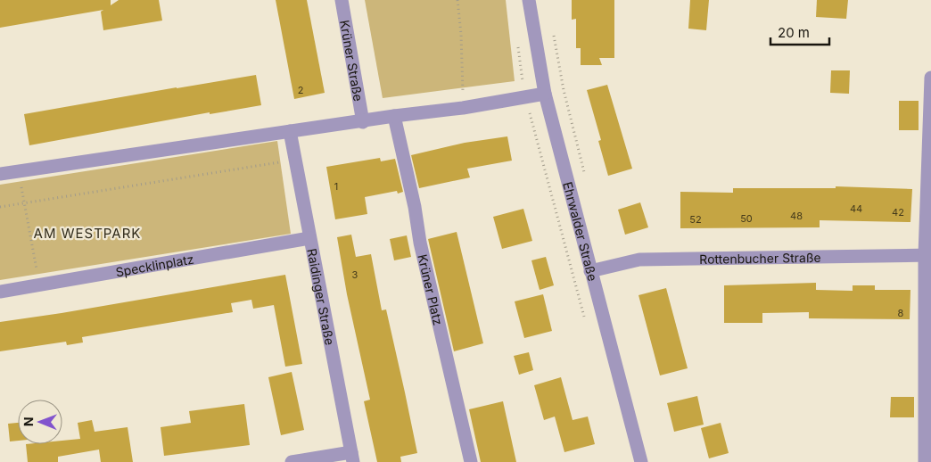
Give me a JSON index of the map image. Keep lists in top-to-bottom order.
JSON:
{
  "streets": {
    "street": [
      "Krüner Straße",
      "Ehrwalder Straße",
      "Rottenbucher Straße",
      "Specklinplatz",
      "Krüner Platz",
      "Raidinger Straße"
    ]
  },
  "crossings": [
    ["Ehrwalder Straße", "Rottenbucher Straße"],
    ["Specklinplatz", "Raidinger Straße"]
  ],
  "districts": ["AM WESTPARK"],
  "house_numbers": [
    "2",
    "1",
    "44",
    "42",
    "48",
    "50",
    "52",
    "3",
    "8"
  ],
  "scale_bar": "20 m",
  "north": "left"
}
